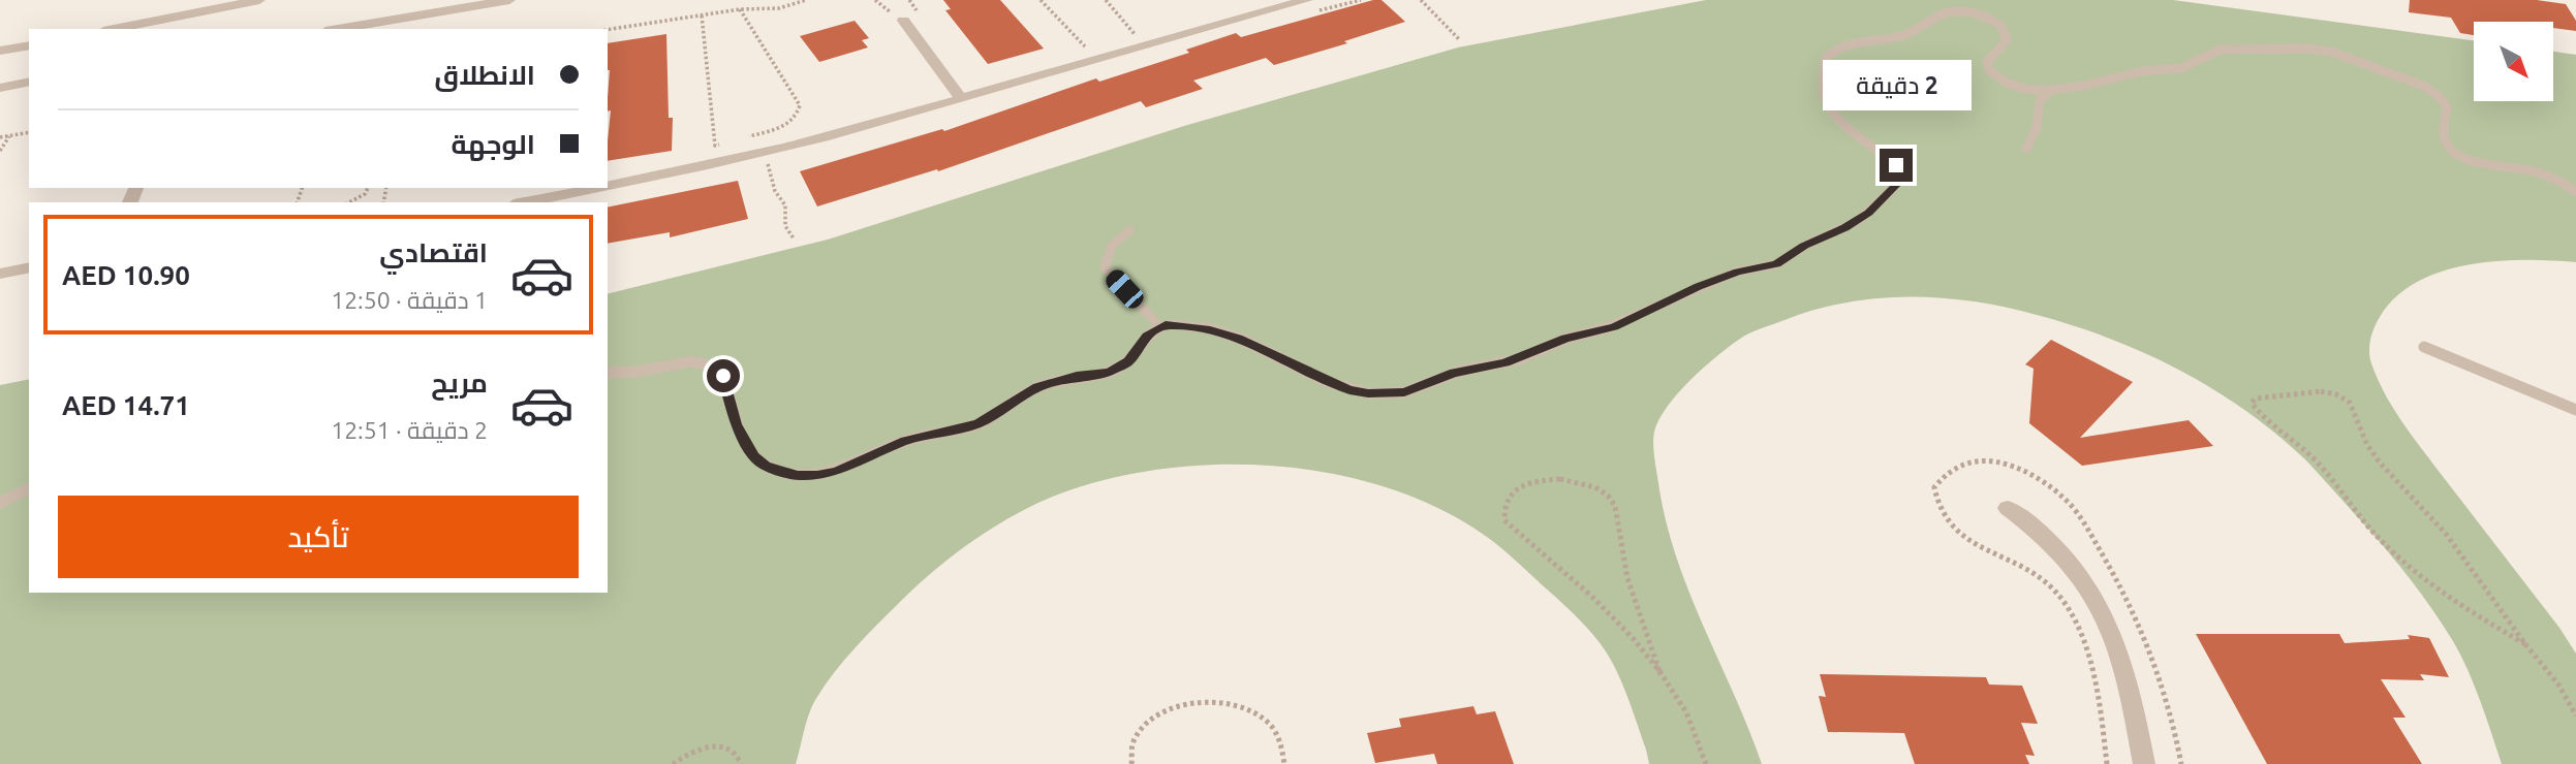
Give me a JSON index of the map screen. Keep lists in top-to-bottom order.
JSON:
{
  "north": "bottom right",
  "page": {
    "banner": ["الانطلاق", "الوجهة"],
    "bubble": "2 دقيقة",
    "list": [
      {
        "name": "اقتصادي",
        "note": "1 دقيقة · 12:50",
        "value": "AED 10.90"
      },
      {
        "name": "مريح",
        "note": "2 دقيقة · 12:51",
        "value": "AED 14.71"
      }
    ],
    "buttons": "تأكيد"
  }
}
